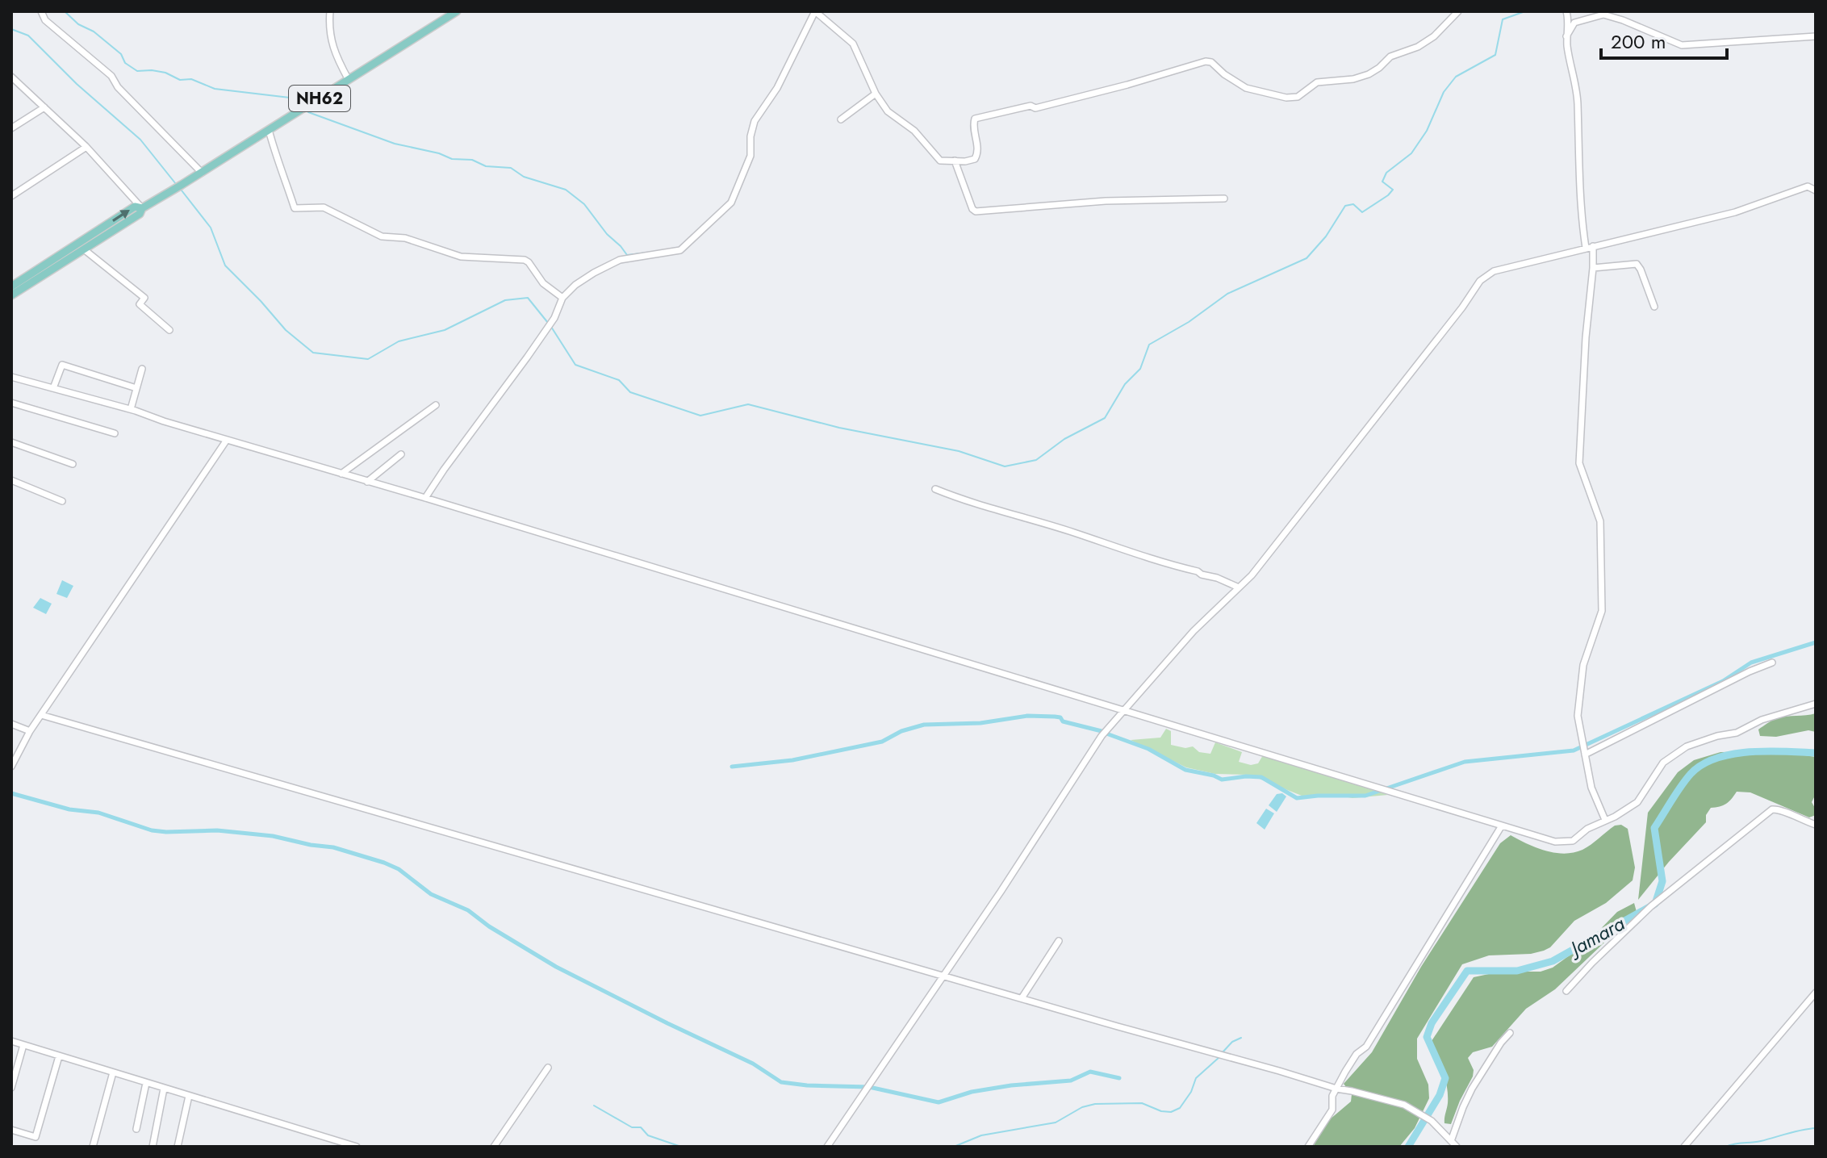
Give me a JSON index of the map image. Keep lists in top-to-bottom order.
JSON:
{
  "streets": {
    "main road": ["NH62"]
  },
  "water": ["Jamara"],
  "scale_bar": "200 m"
}
